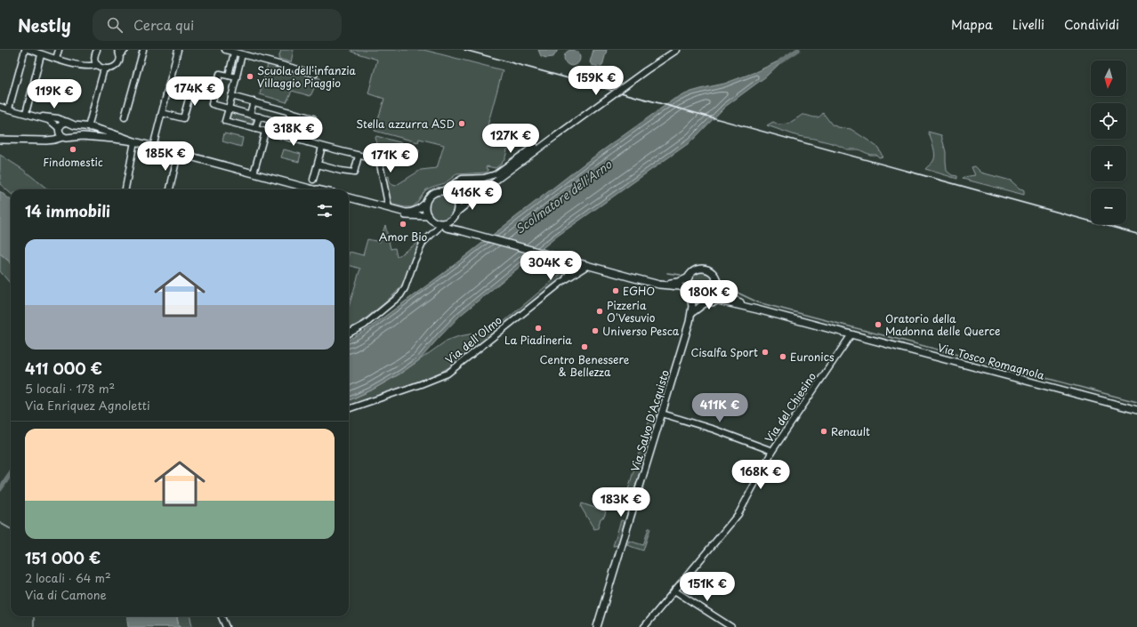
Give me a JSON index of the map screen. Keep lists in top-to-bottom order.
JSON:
{
  "streets": {
    "main road": ["Via Tosco Romagnola", "Via Salvo D'Acquisto"],
    "street": ["Via dell'Olmo", "Via del Chiesino"]
  },
  "crossings": [
    ["Via Tosco Romagnola", "Via del Chiesino"]
  ],
  "water": ["Scolmatore dell'Arno"],
  "places": [
    "Scuola dell'infanzia Villaggio Piaggio",
    "Stella azzurra ASD",
    "Findomestic",
    "Amor Bio",
    "EGHO",
    "Pizzeria O'Vesuvio",
    "Oratorio della Madonna delle Querce",
    "La Piadineria",
    "Universo Pesca",
    "Centro Benessere & Bellezza",
    "Cisalfa Sport",
    "Euronics",
    "Renault"
  ],
  "north": "bottom",
  "page": {
    "header": "Nestly",
    "search": "Cerca qui",
    "nav": ["Mappa", "Livelli", "Condividi"],
    "map_buttons": ["+", "−"],
    "price": [
      "159K €",
      "174K €",
      "119K €",
      "318K €",
      "127K €",
      "185K €",
      "171K €",
      "416K €",
      "304K €",
      "180K €",
      "411K €",
      "168K €",
      "183K €",
      "151K €"
    ],
    "heading": "14 immobili",
    "list": [
      {
        "name": "411 000 €",
        "note": "5 locali · 178 m² · Via Enriquez Agnoletti"
      },
      {
        "name": "151 000 €",
        "note": "2 locali · 64 m² · Via di Camone"
      }
    ]
  }
}
